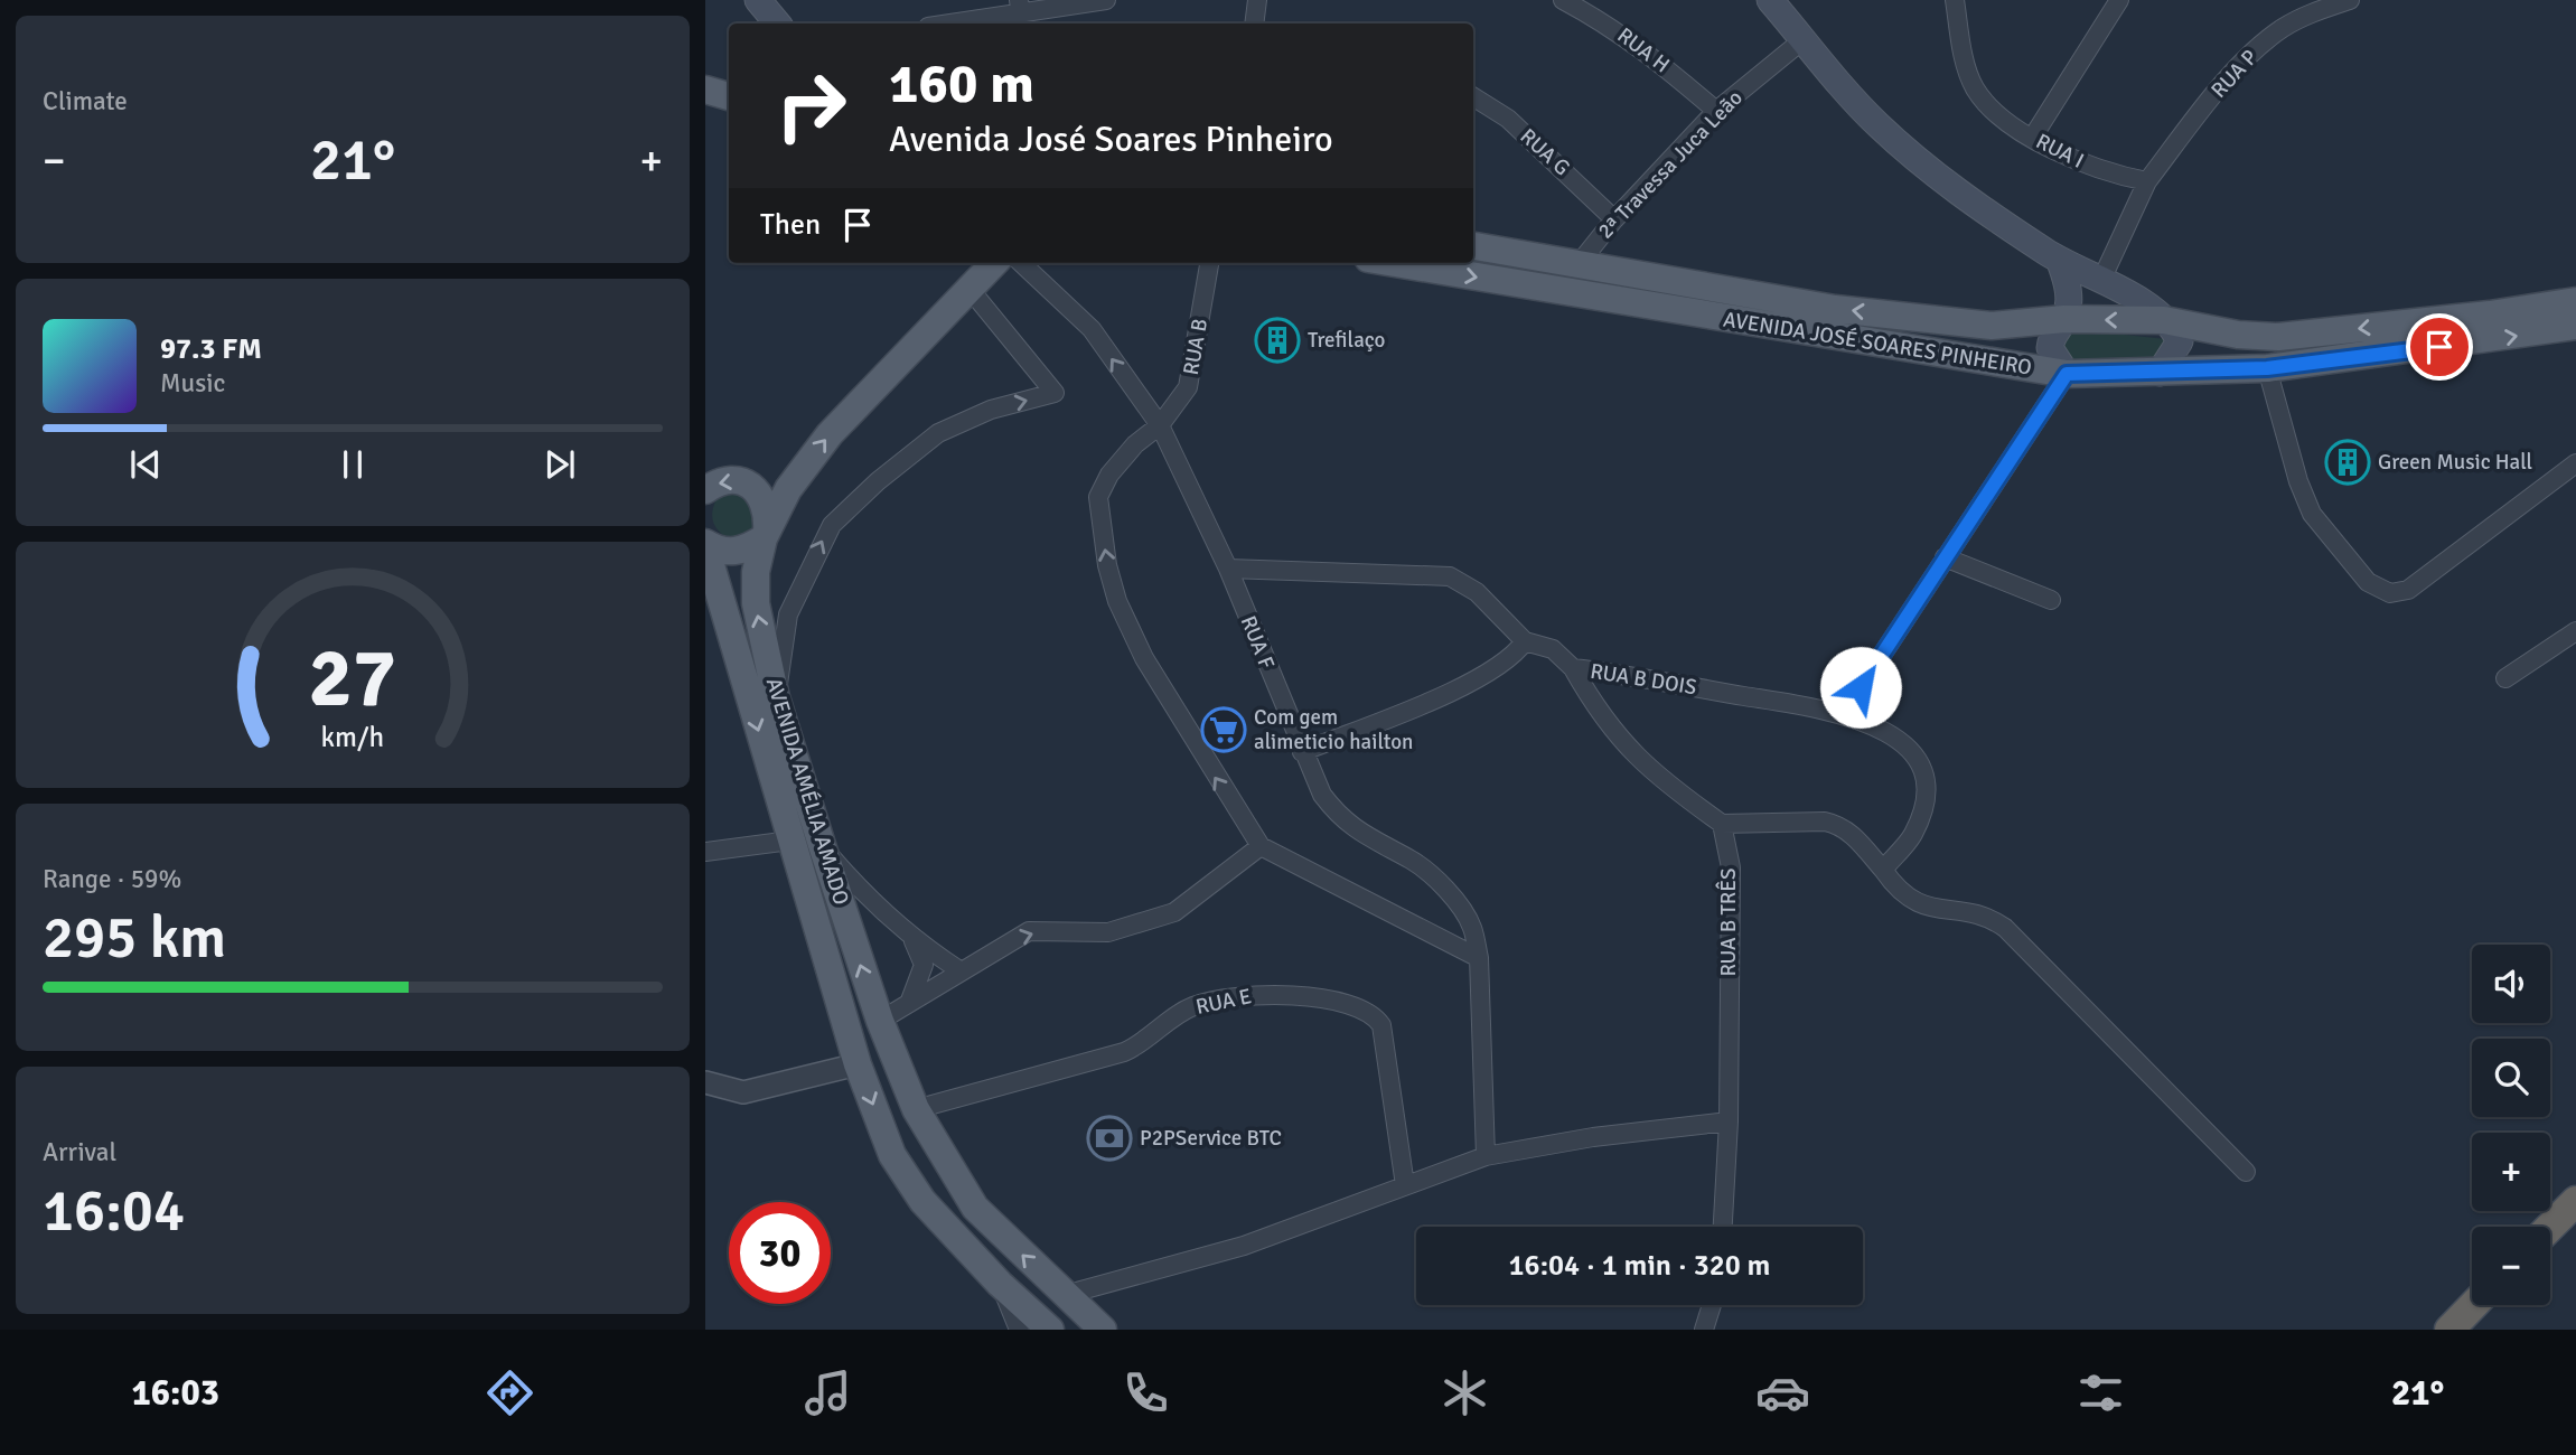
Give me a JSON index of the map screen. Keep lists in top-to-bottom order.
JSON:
{
  "streets": {
    "main road": ["AVENIDA JOSÉ SOARES PINHEIRO", "AVENIDA AMÉLIA AMADO"],
    "street": [
      "RUA H",
      "RUA P",
      "RUA I",
      "RUA G",
      "2ª Travessa Juca Leão",
      "RUA B",
      "RUA F",
      "RUA B DOIS",
      "RUA B TRÊS",
      "RUA E"
    ]
  },
  "crossings": [
    ["RUA H", "2ª Travessa Juca Leão"],
    ["RUA P", "RUA I"],
    ["RUA G", "2ª Travessa Juca Leão"],
    ["2ª Travessa Juca Leão", "AVENIDA JOSÉ SOARES PINHEIRO"],
    ["RUA B", "RUA F"],
    ["RUA F", "RUA B DOIS"],
    ["AVENIDA AMÉLIA AMADO", "RUA E"]
  ],
  "one_way": ["RUA B"],
  "places": {
    "building": ["Trefilaço", "Green Music Hall"],
    "supermarket": ["Com gem alimeticio hailton"],
    "bank": ["P2PService BTC"]
  },
  "page": {
    "tile": [
      "Climate",
      ["Range · 59%", "295 km"],
      ["Arrival", "16:04"]
    ],
    "turn": ["160 m", "Avenida José Soares Pinheiro"],
    "heat": ["−", "21°", "+"],
    "then": "Then",
    "song": ["97.3 FM", "Music"],
    "map_buttons": ["+", "−"],
    "limit": "30",
    "trip": "16:04 · 1 min · 320 m",
    "tabs": ["16:03", "21°"],
    "gauge": ["27", "km/h"]
  }
}
